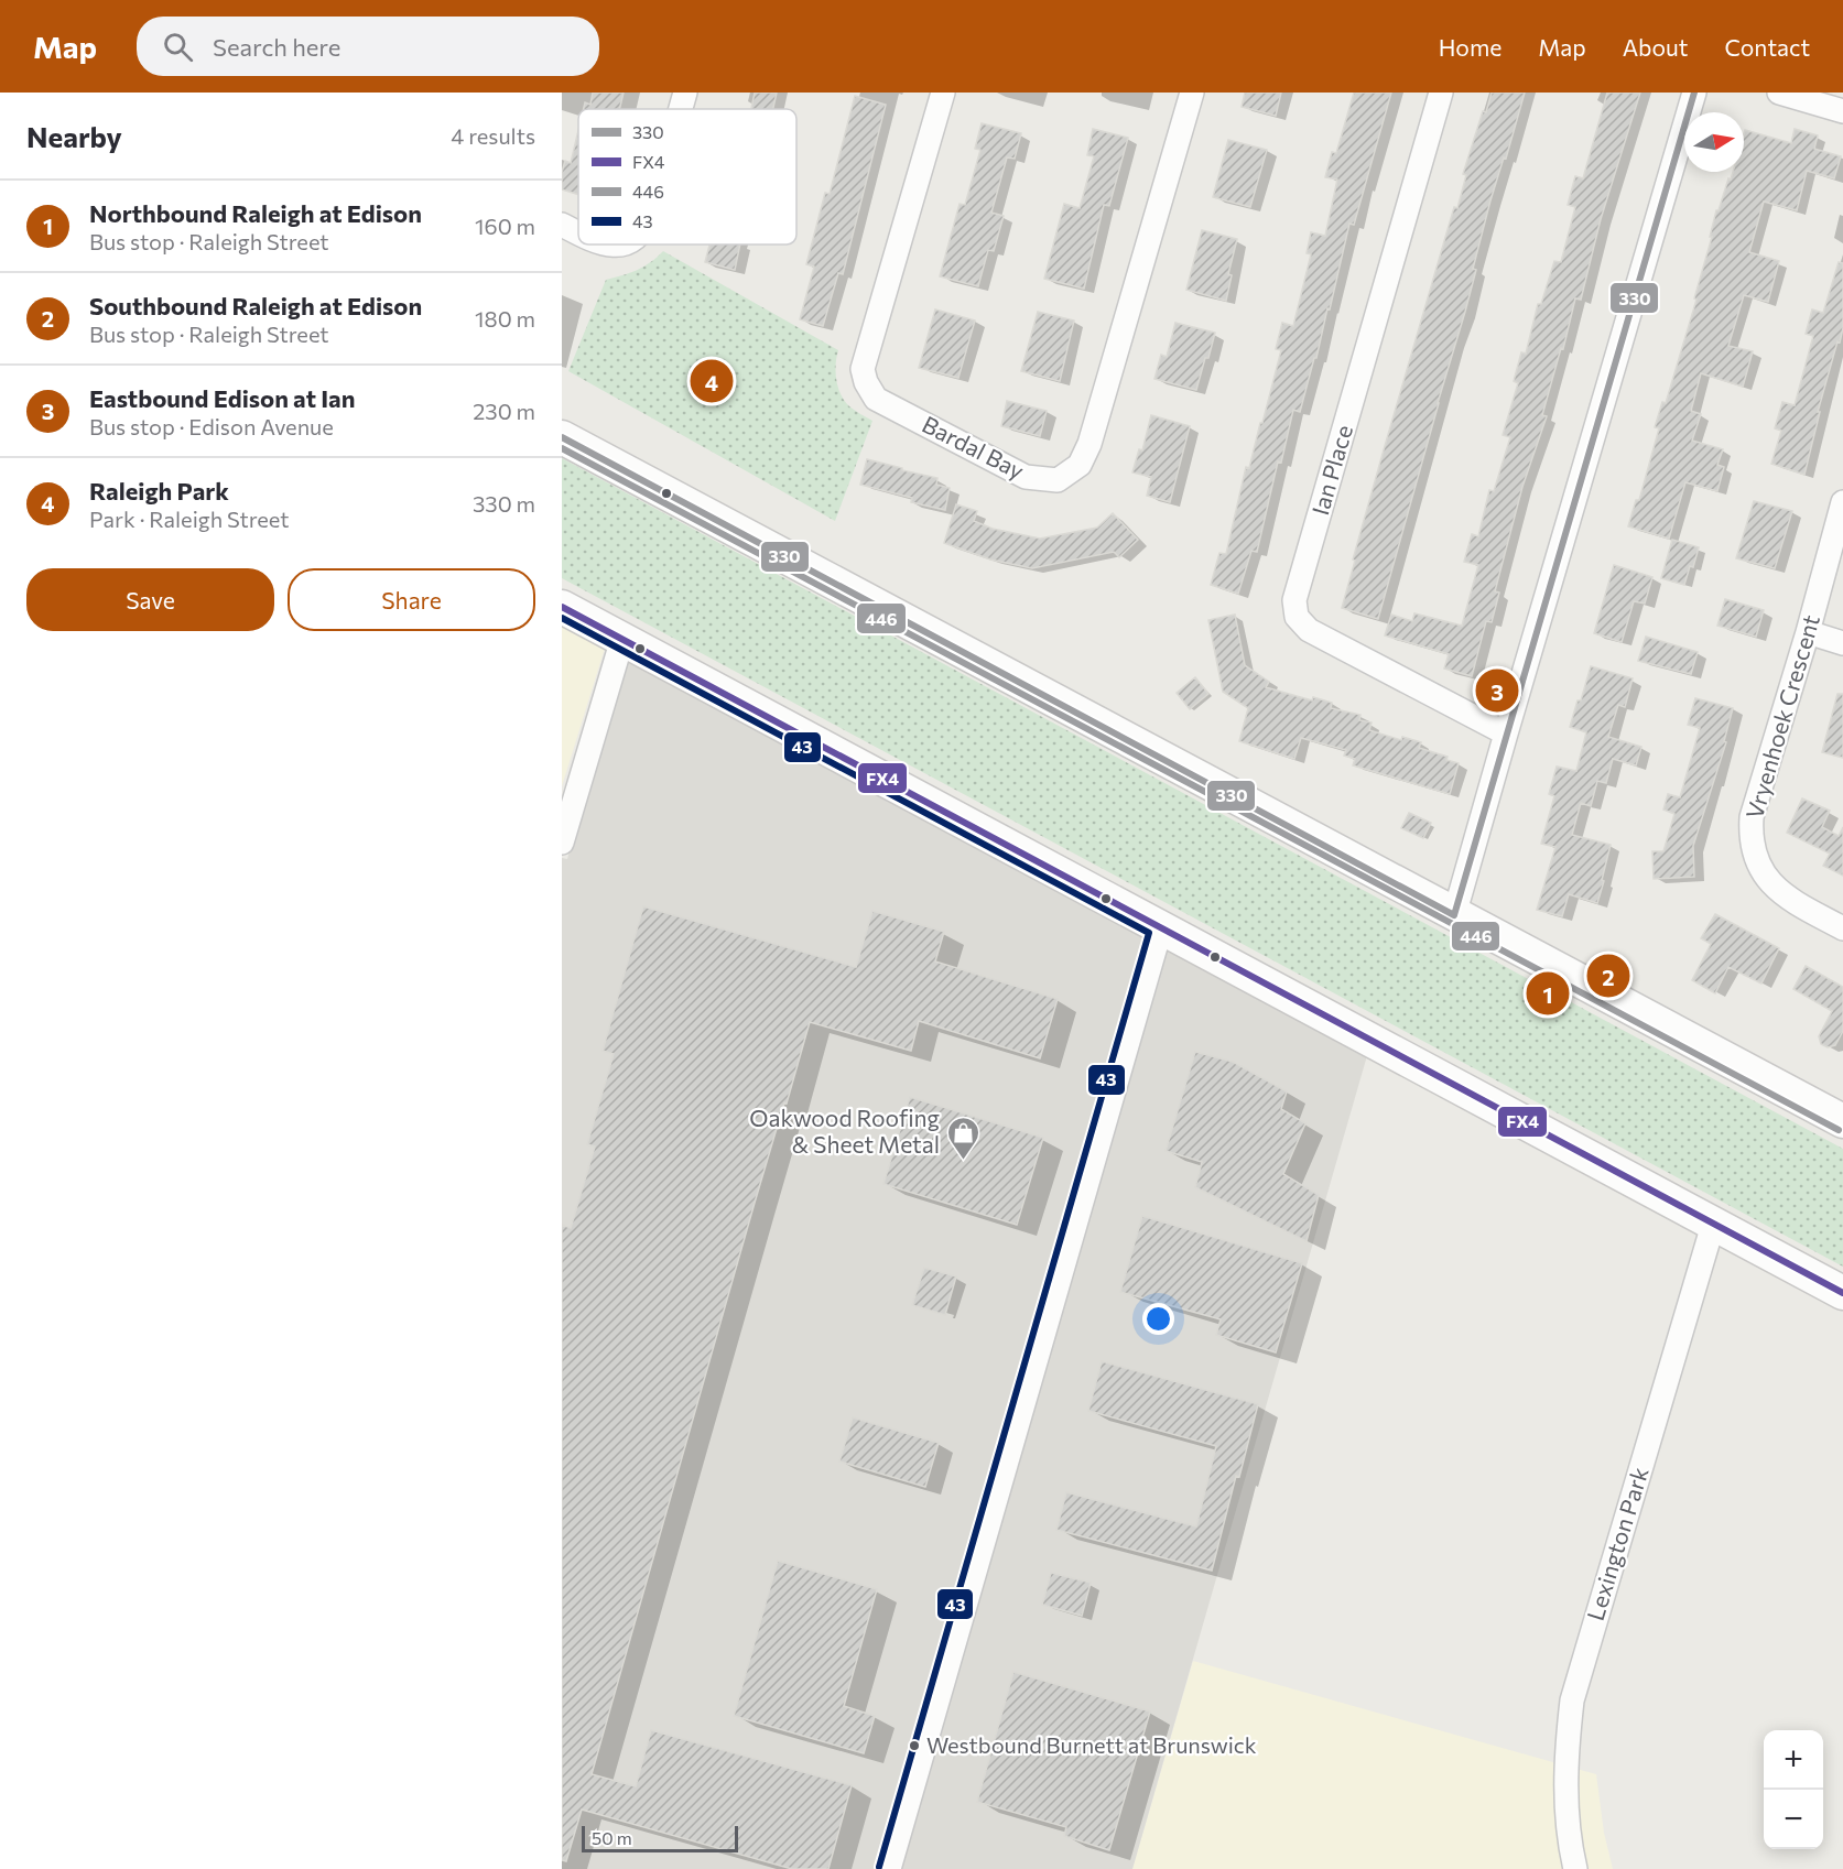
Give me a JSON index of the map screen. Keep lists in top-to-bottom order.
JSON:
{
  "streets": {
    "street": [
      "Bardal Bay",
      "Ian Place",
      "Vryenhoek Crescent",
      "Lexington Park"
    ]
  },
  "places": {
    "shop": ["Oakwood Roofing & Sheet Metal"],
    "other": ["Westbound Burnett at Brunswick"]
  },
  "lines": [
    "transit line 330",
    "transit line 446",
    "transit line FX4",
    "transit line 43"
  ],
  "legend": [
    "330",
    "FX4",
    "446",
    "43"
  ],
  "scale_bar": "50 m",
  "north": "right",
  "page": {
    "header": "Map",
    "search": "Search here",
    "nav": [
      "Home",
      "Map",
      "About",
      "Contact"
    ],
    "heading": ["Nearby", "4 results"],
    "list": [
      {
        "mark": "1",
        "name": "Northbound Raleigh at Edison",
        "note": "Bus stop · Raleigh Street",
        "value": "160 m"
      },
      {
        "mark": "2",
        "name": "Southbound Raleigh at Edison",
        "note": "Bus stop · Raleigh Street",
        "value": "180 m"
      },
      {
        "mark": "3",
        "name": "Eastbound Edison at Ian",
        "note": "Bus stop · Edison Avenue",
        "value": "230 m"
      },
      {
        "mark": "4",
        "name": "Raleigh Park",
        "note": "Park · Raleigh Street",
        "value": "330 m"
      }
    ],
    "pins": [
      "4",
      "3",
      "2",
      "1"
    ],
    "buttons": ["Save", "Share"],
    "map_buttons": ["+", "−"],
    "scale": "50 m"
  }
}
